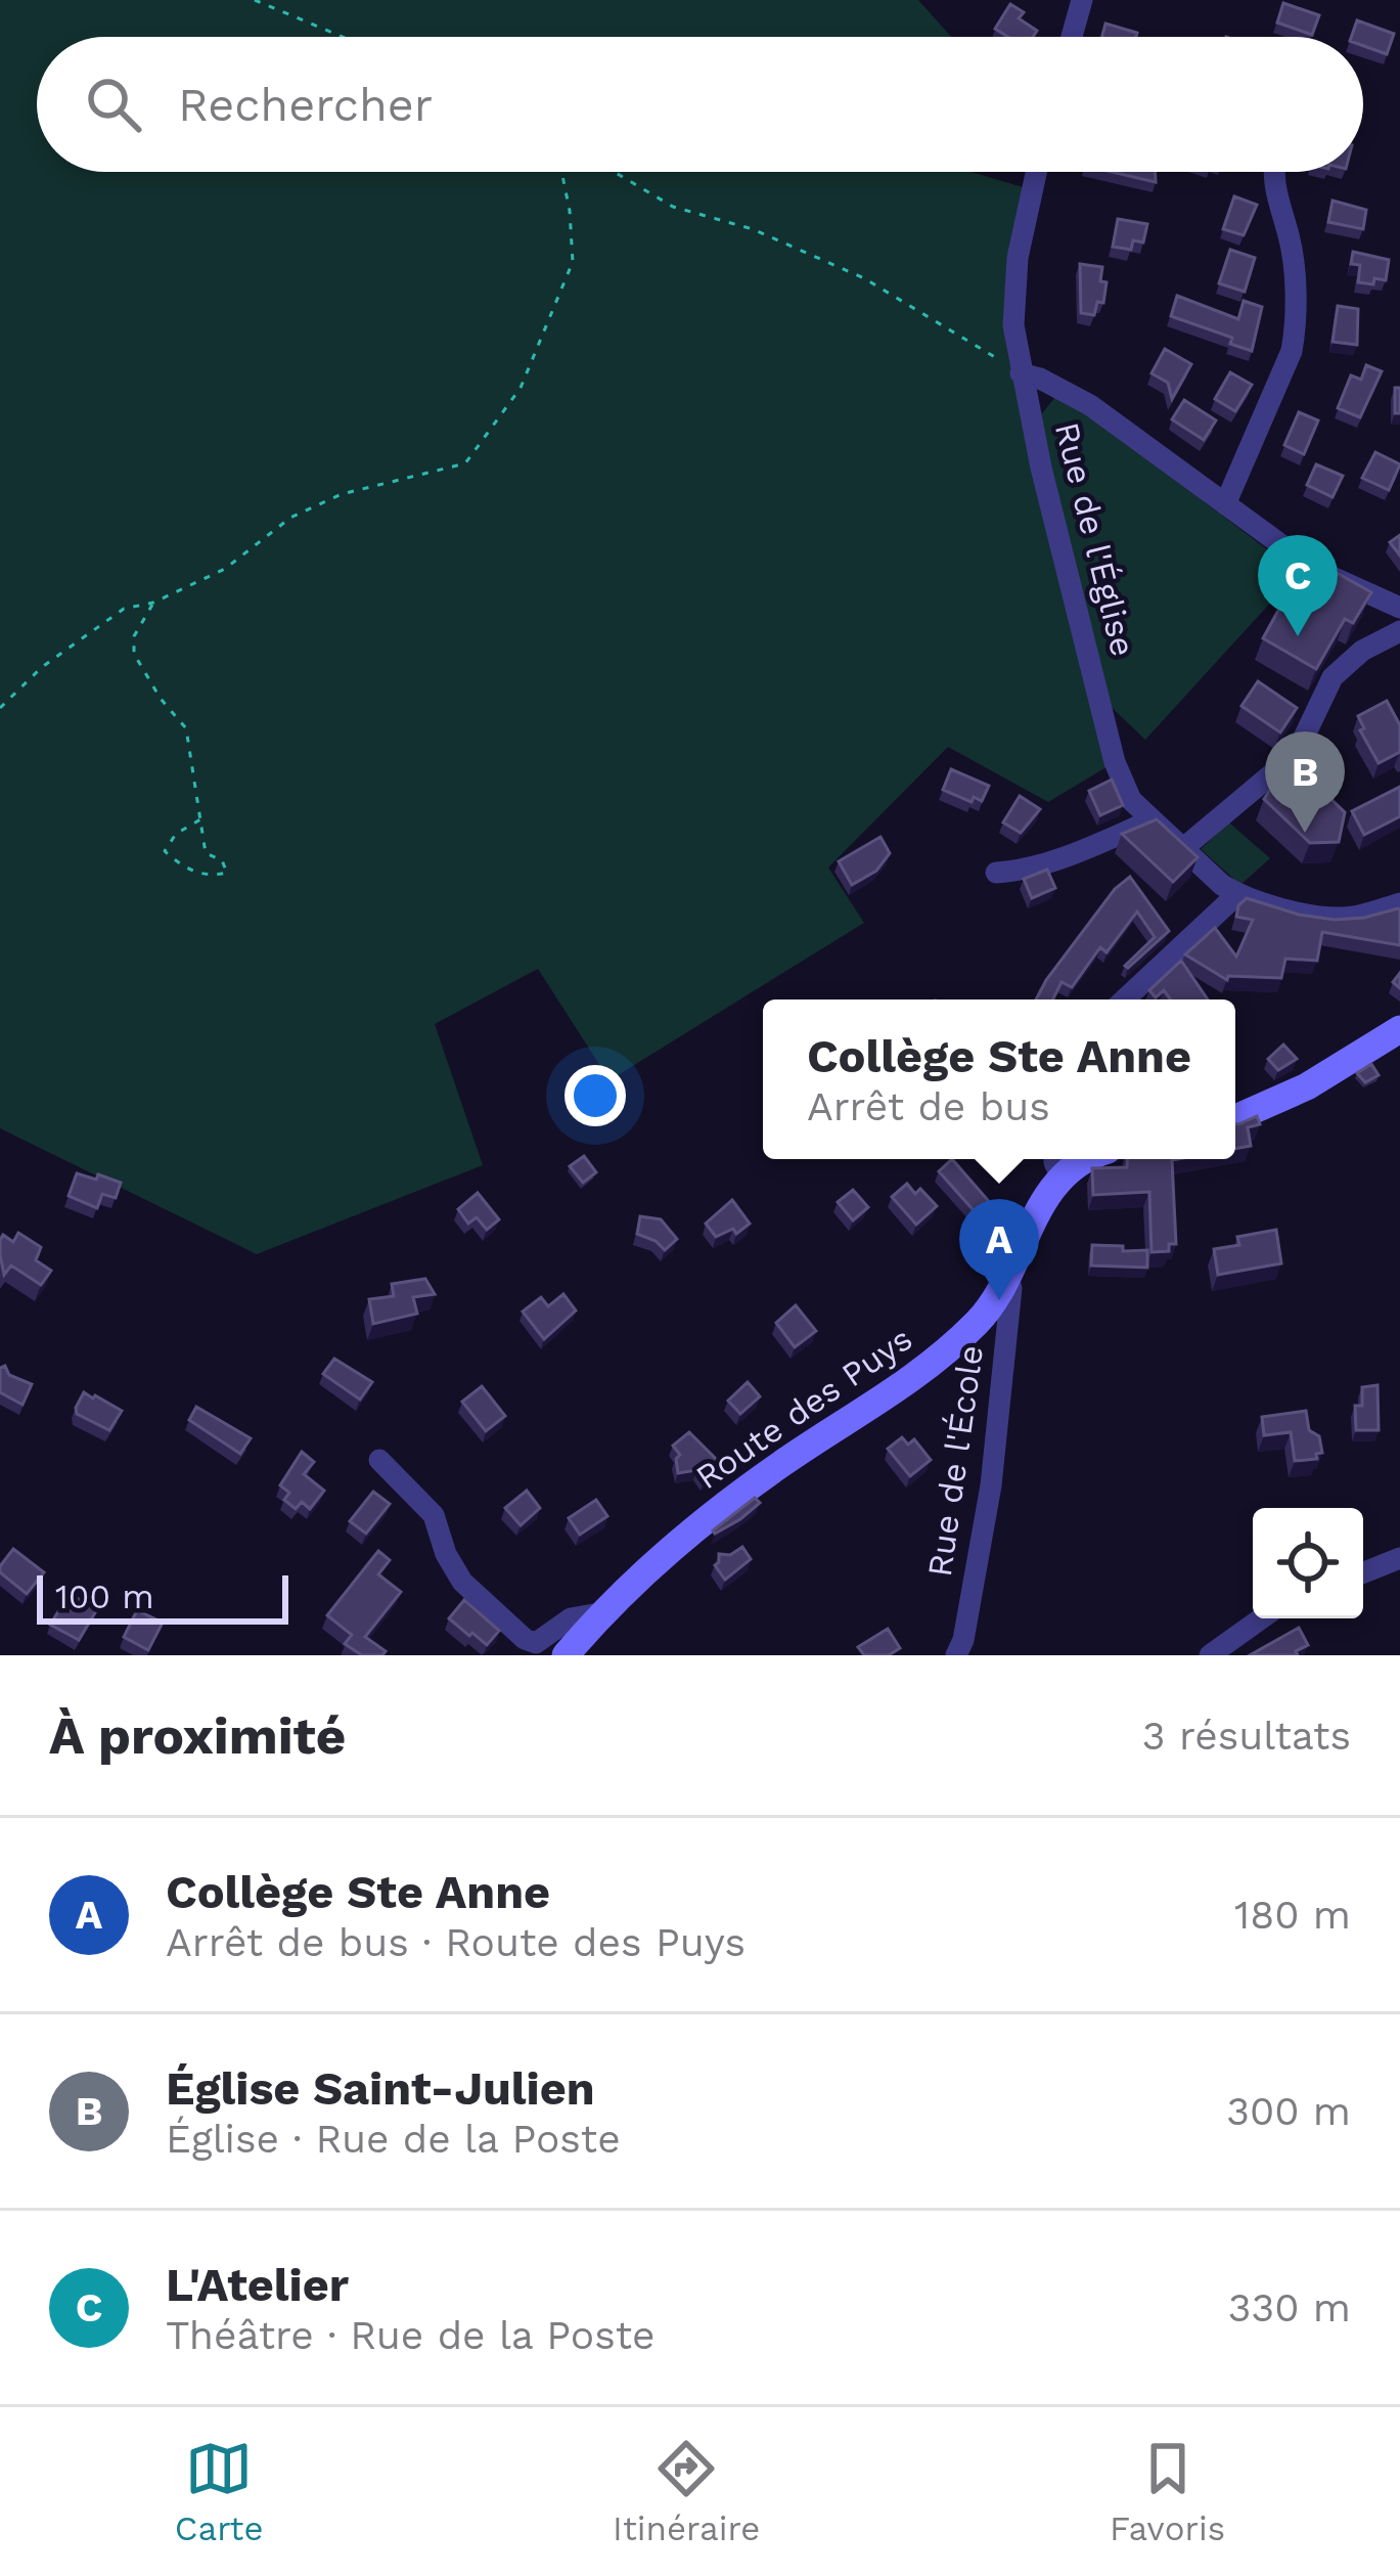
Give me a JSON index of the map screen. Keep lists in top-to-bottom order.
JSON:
{
  "streets": {
    "main road": ["Route des Puys"],
    "street": ["Rue de l'Église", "Rue de l'École"]
  },
  "crossings": [
    ["Route des Puys", "Rue de l'École"]
  ],
  "scale_bar": "100 m",
  "page": {
    "search": "Rechercher",
    "pins": ["C", "B", "A"],
    "popup": ["Collège Ste Anne", "Arrêt de bus"],
    "scale": "100 m",
    "heading": ["À proximité", "3 résultats"],
    "list": [
      {
        "mark": "A",
        "name": "Collège Ste Anne",
        "note": "Arrêt de bus · Route des Puys",
        "value": "180 m"
      },
      {
        "mark": "B",
        "name": "Église Saint-Julien",
        "note": "Église · Rue de la Poste",
        "value": "300 m"
      },
      {
        "mark": "C",
        "name": "L'Atelier",
        "note": "Théâtre · Rue de la Poste",
        "value": "330 m"
      }
    ],
    "nav": ["Carte", "Itinéraire", "Favoris"]
  }
}
